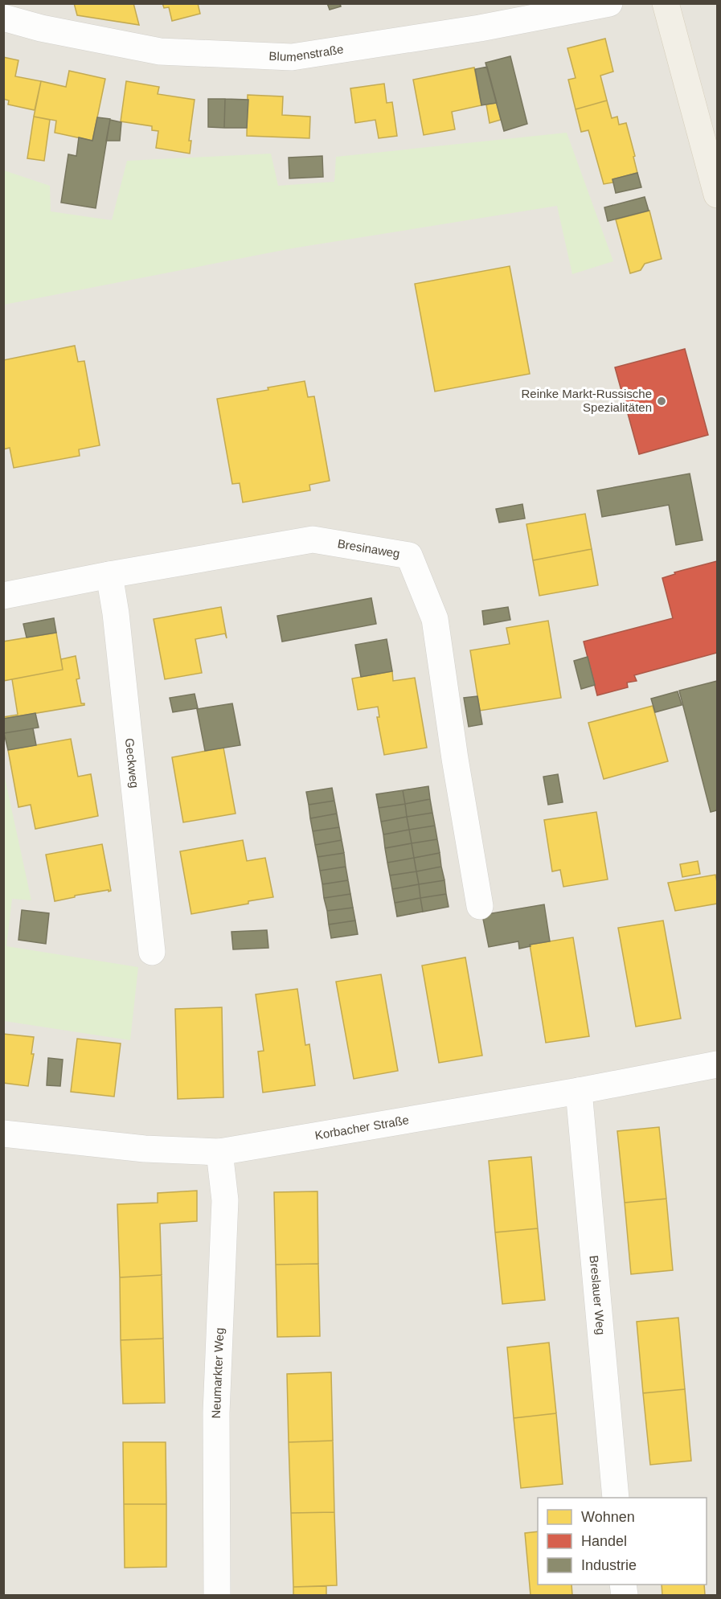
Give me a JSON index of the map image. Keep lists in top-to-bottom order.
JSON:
{
  "streets": {
    "street": [
      "Blumenstraße",
      "Bresinaweg",
      "Geckweg",
      "Korbacher Straße",
      "Breslauer Weg",
      "Neumarkter Weg"
    ]
  },
  "crossings": [
    ["Bresinaweg", "Geckweg"],
    ["Korbacher Straße", "Breslauer Weg"],
    ["Korbacher Straße", "Neumarkter Weg"]
  ],
  "places": ["Reinke Markt-Russische Spezialitäten"],
  "legend": ["Wohnen", "Handel", "Industrie"]
}
